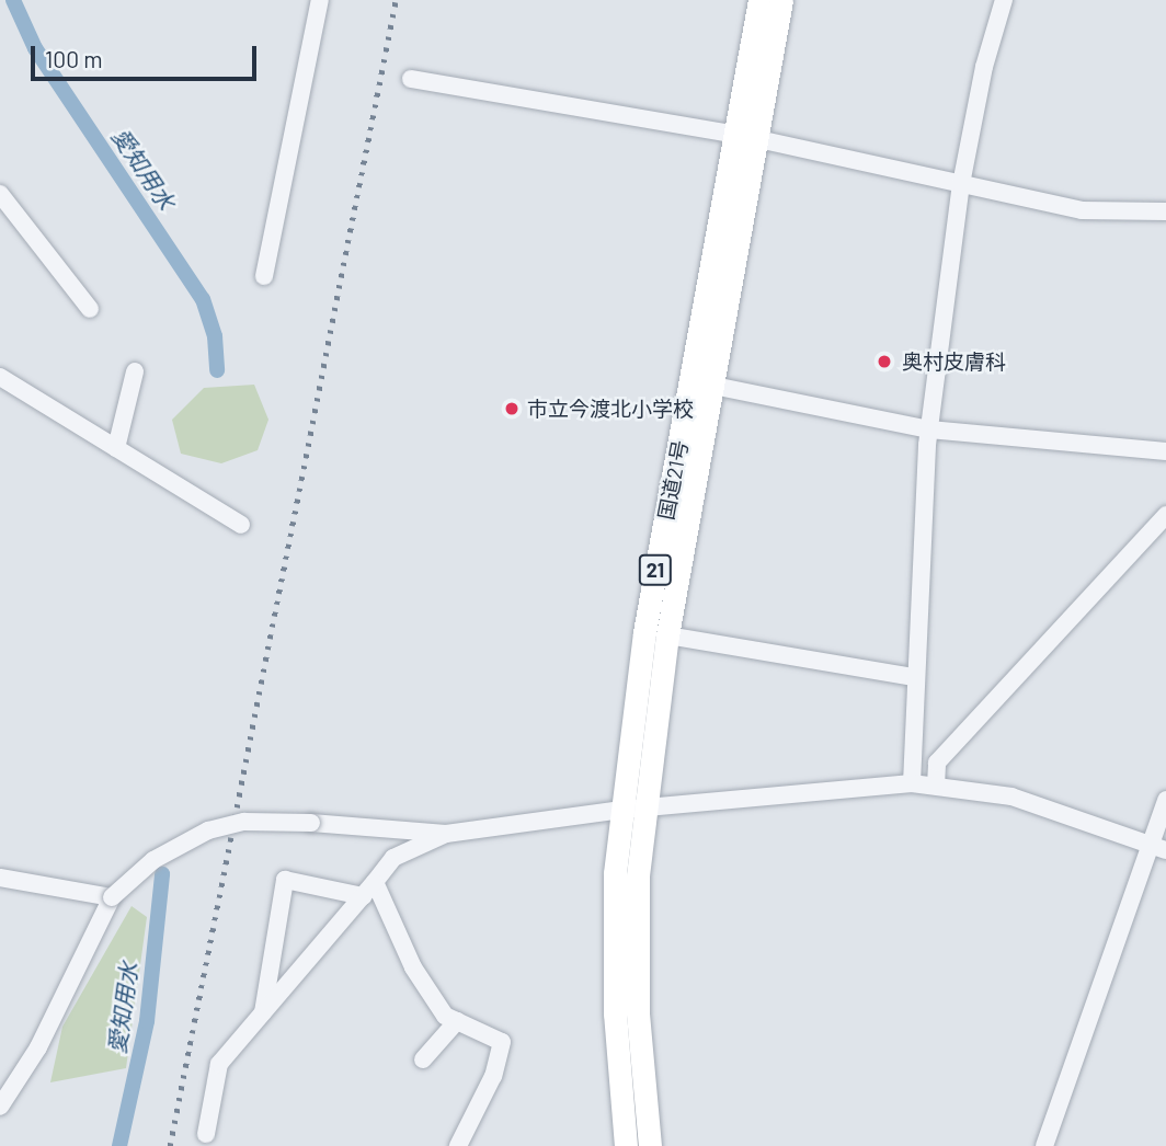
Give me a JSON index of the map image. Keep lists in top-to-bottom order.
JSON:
{
  "streets": {
    "highway": ["国道21号", "21"]
  },
  "water": ["愛知用水"],
  "places": ["奥村皮膚科", "市立今渡北小学校"],
  "scale_bar": "100 m"
}
